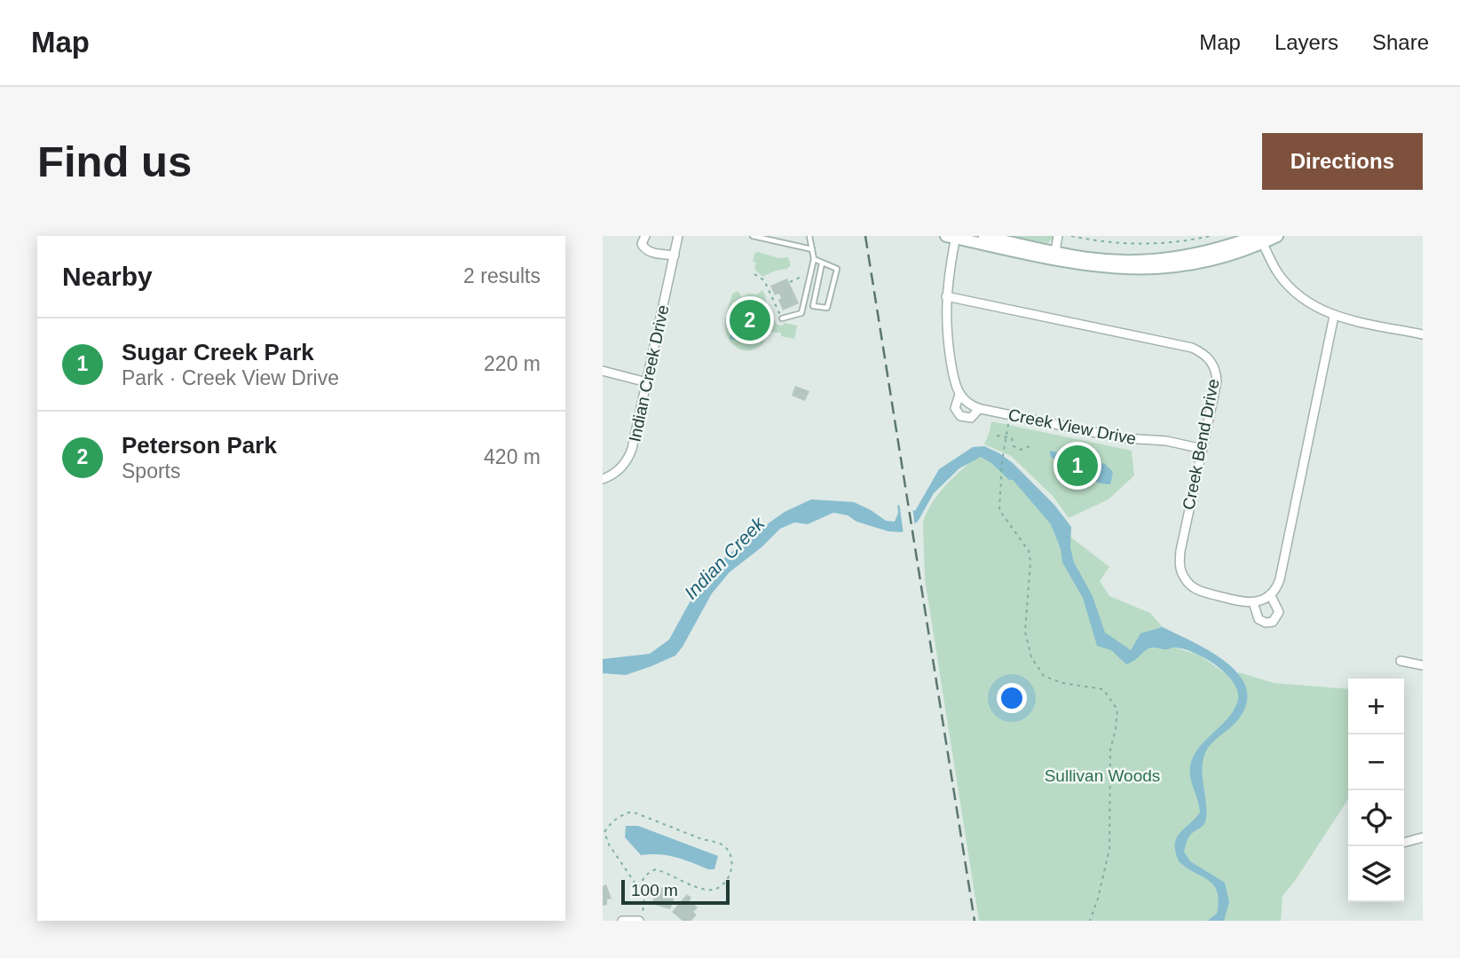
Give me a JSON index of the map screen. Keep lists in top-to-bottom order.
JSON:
{
  "streets": {
    "street": ["Indian Creek Drive", "Creek View Drive", "Creek Bend Drive"]
  },
  "crossings": [
    ["Creek View Drive", "Creek Bend Drive"]
  ],
  "water": ["Indian Creek"],
  "parks": ["Sullivan Woods"],
  "scale_bar": "100 m",
  "page": {
    "header": "Map",
    "nav": ["Map", "Layers", "Share"],
    "buttons": "Directions",
    "title": "Find us",
    "heading": ["Nearby", "2 results"],
    "pins": ["2", "1"],
    "list": [
      {
        "mark": "1",
        "name": "Sugar Creek Park",
        "note": "Park · Creek View Drive",
        "value": "220 m"
      },
      {
        "mark": "2",
        "name": "Peterson Park",
        "note": "Sports",
        "value": "420 m"
      }
    ],
    "map_buttons": ["+", "−"],
    "scale": "100 m"
  }
}
